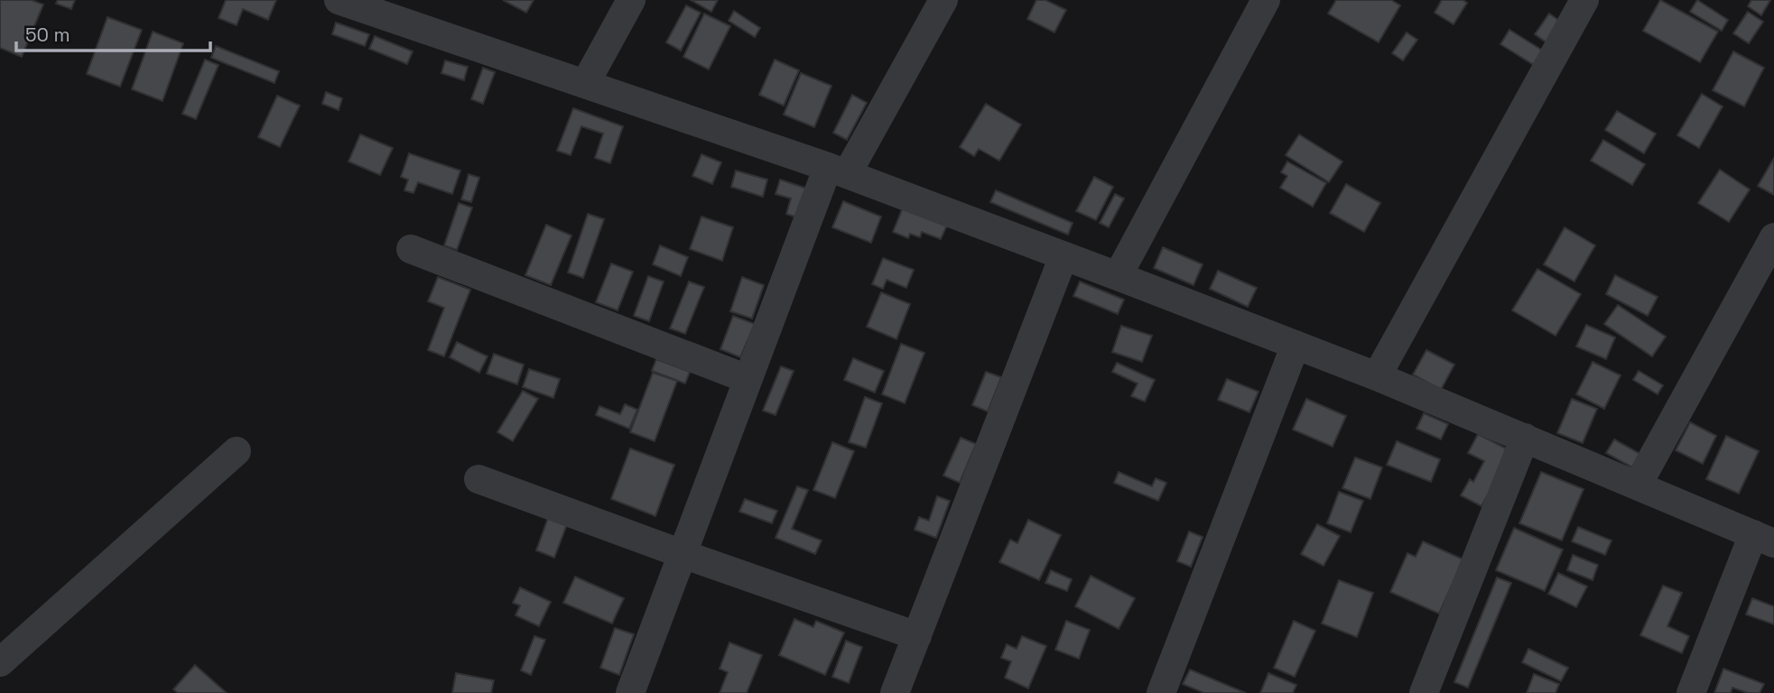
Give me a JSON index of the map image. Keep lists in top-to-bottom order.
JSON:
{
  "scale_bar": "50 m"
}
